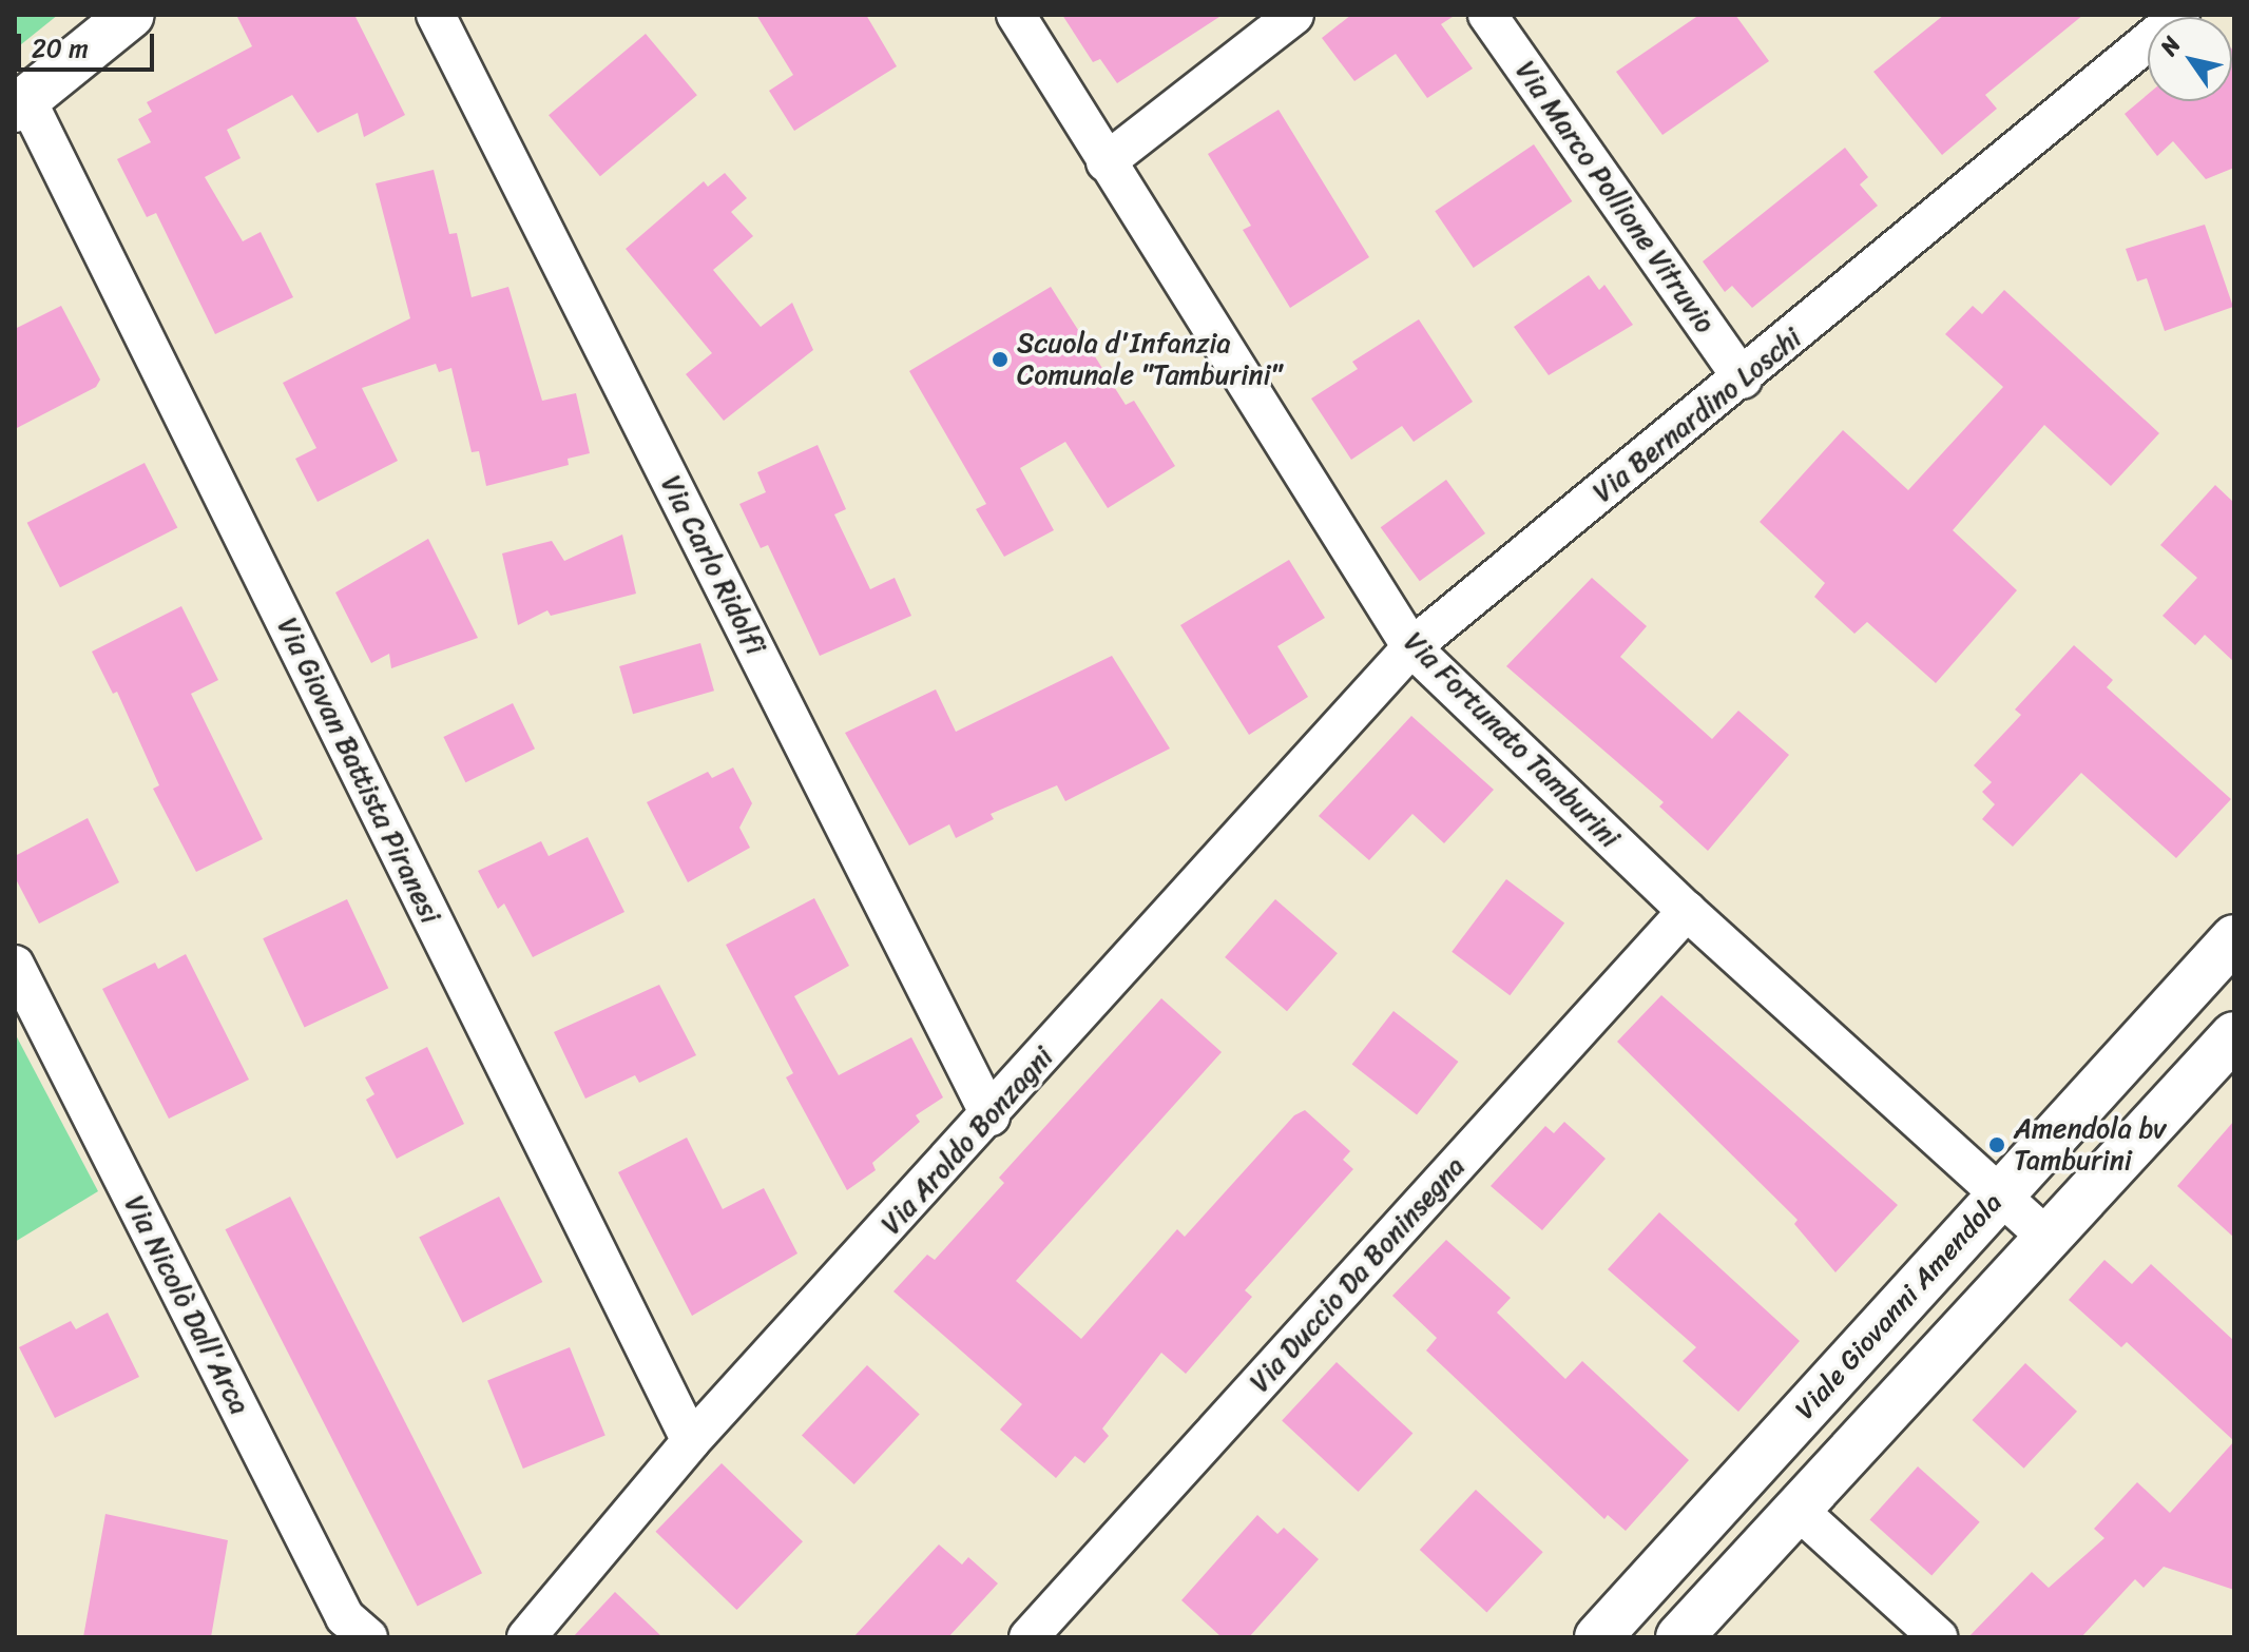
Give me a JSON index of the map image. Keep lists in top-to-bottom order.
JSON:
{
  "streets": {
    "main road": ["Viale Giovanni Amendola"],
    "street": [
      "Via Marco Pollione Vitruvio",
      "Via Bernardino Loschi",
      "Via Carlo Ridolfi",
      "Via Fortunato Tamburini",
      "Via Giovan Battista Piranesi",
      "Via Aroldo Bonzagni",
      "Via Duccio Da Boninsegna",
      "Via Nicolò Dall'Arca"
    ]
  },
  "crossings": [
    ["Via Marco Pollione Vitruvio", "Via Bernardino Loschi"],
    ["Via Bernardino Loschi", "Via Fortunato Tamburini"],
    ["Via Bernardino Loschi", "Via Aroldo Bonzagni"],
    ["Via Carlo Ridolfi", "Via Aroldo Bonzagni"],
    ["Via Fortunato Tamburini", "Via Aroldo Bonzagni"],
    ["Via Fortunato Tamburini", "Via Duccio Da Boninsegna"],
    ["Via Fortunato Tamburini", "Viale Giovanni Amendola"],
    ["Via Giovan Battista Piranesi", "Via Aroldo Bonzagni"]
  ],
  "places": ["Scuola d'Infanzia Comunale \"Tamburini\"", "Amendola bv Tamburini"],
  "scale_bar": "20 m",
  "north": "top left"
}
